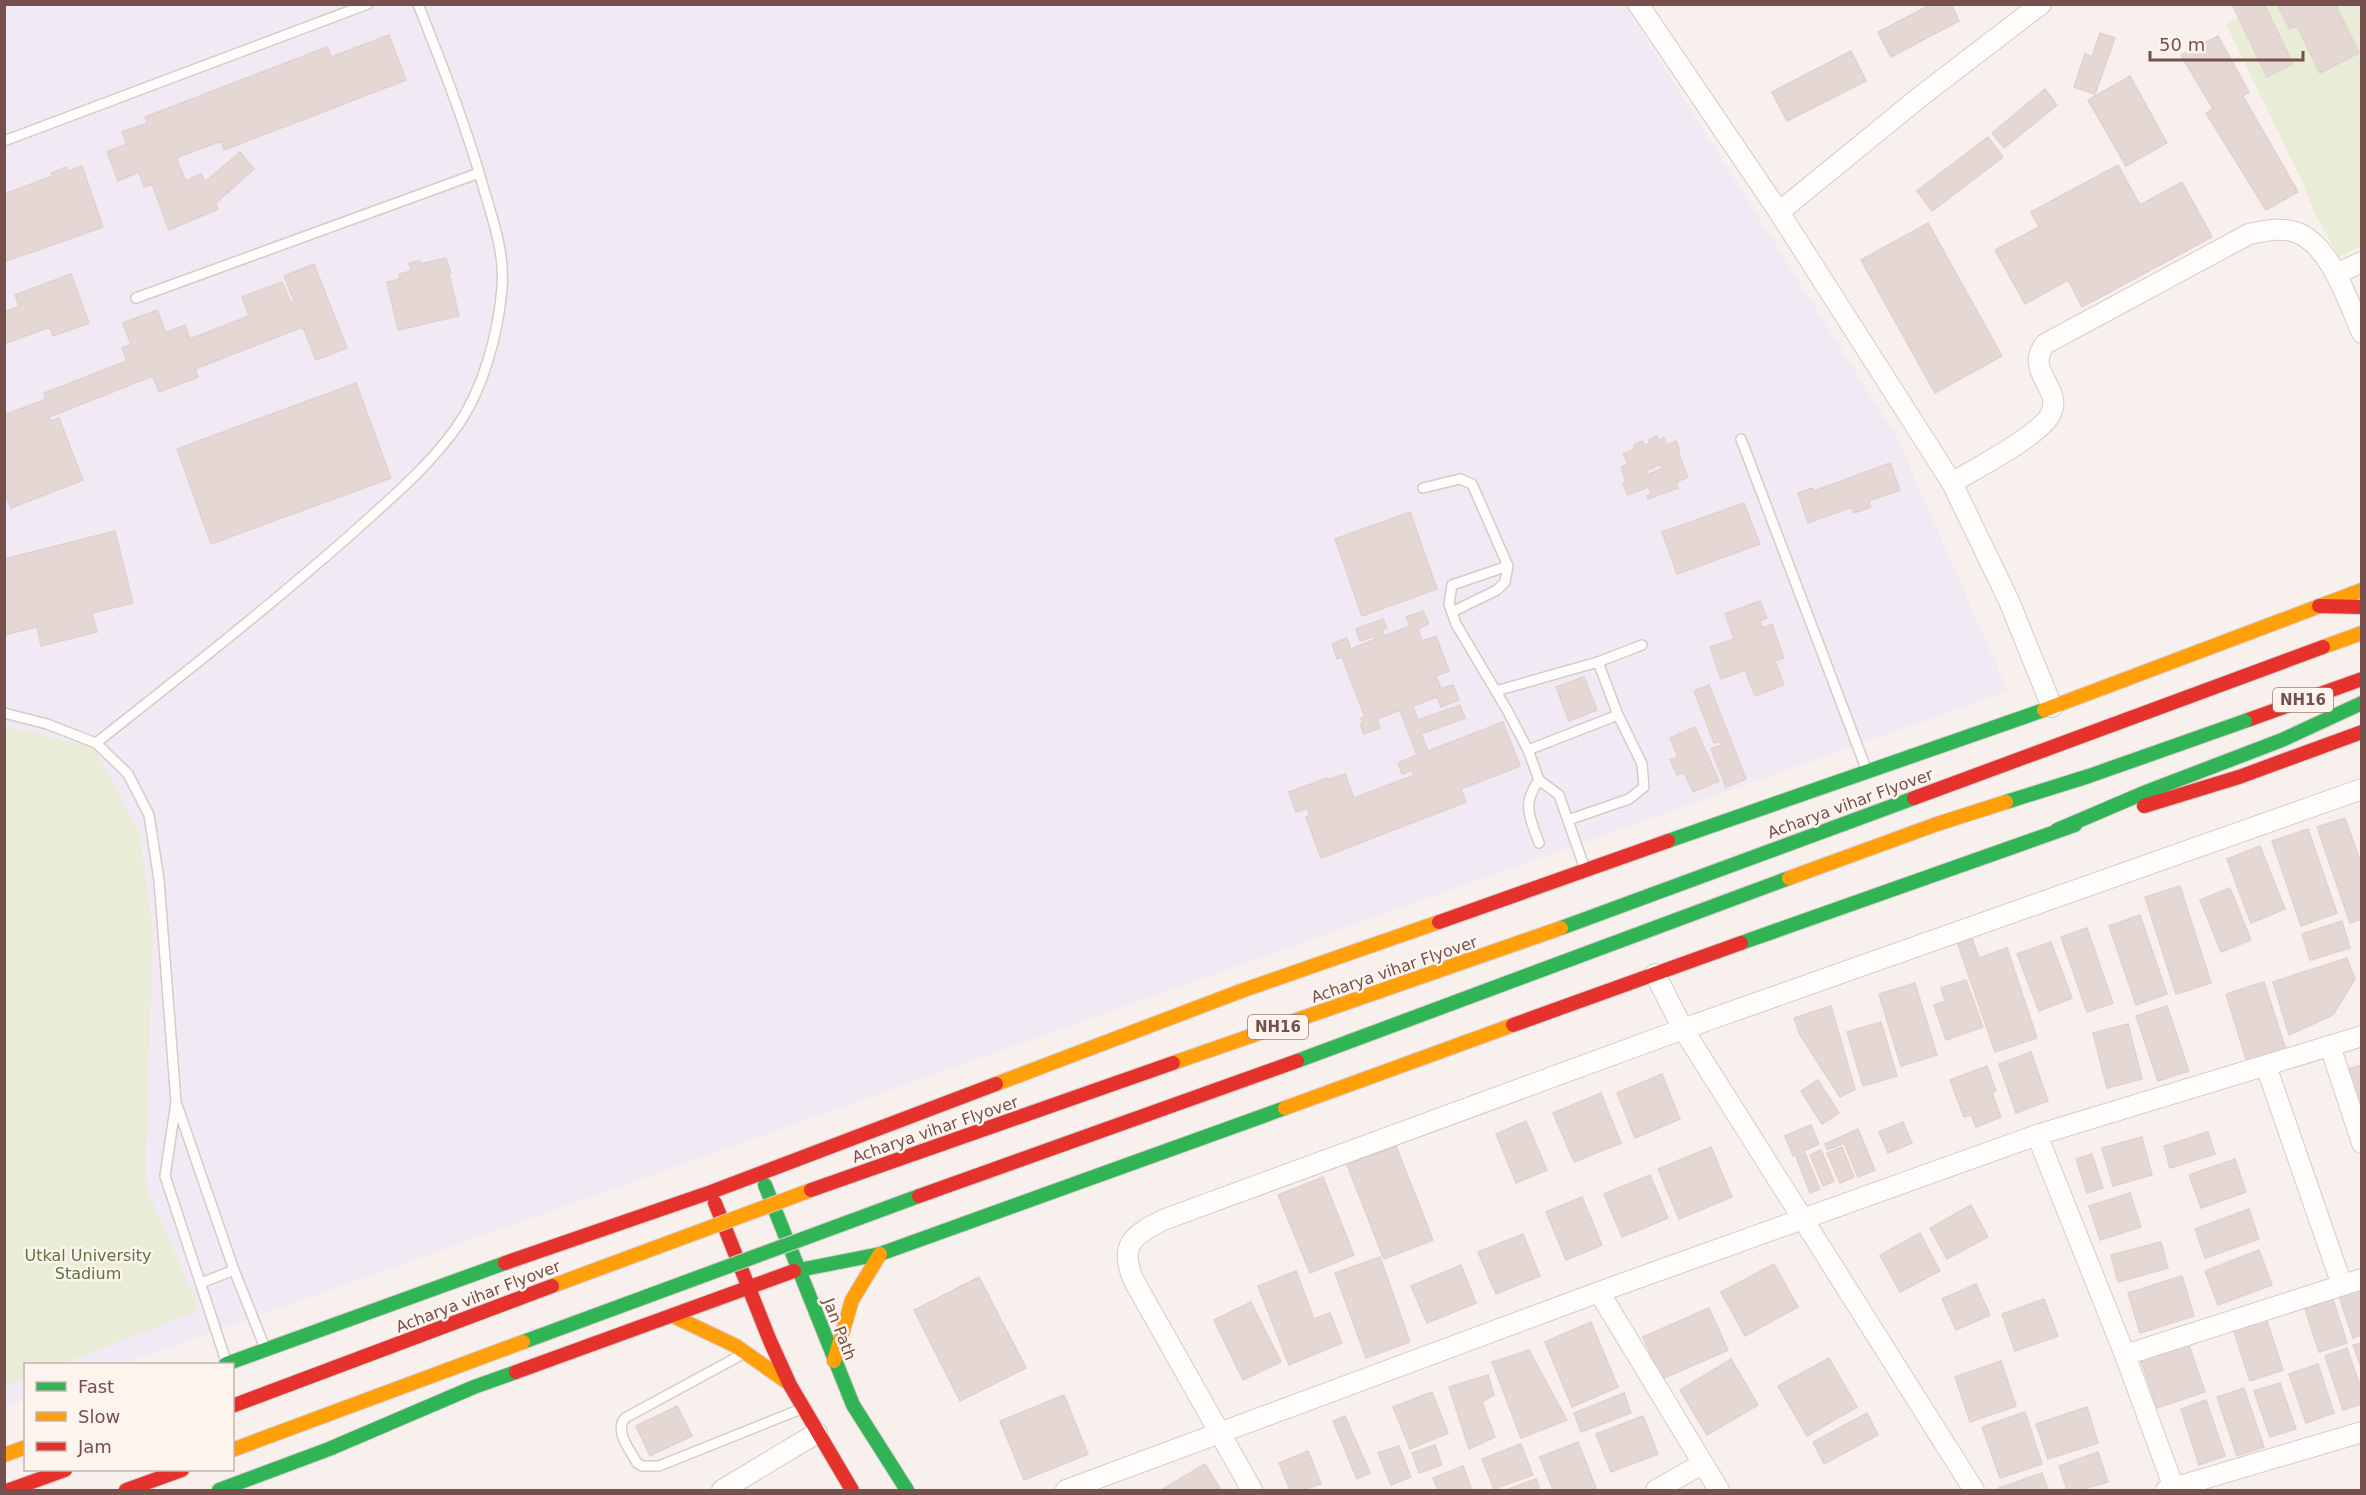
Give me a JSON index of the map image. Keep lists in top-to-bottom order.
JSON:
{
  "streets": {
    "main road": ["NH16", "Acharya vihar Flyover", "Jan Path"]
  },
  "parks": ["Utkal University Stadium"],
  "legend": ["Fast", "Slow", "Jam"],
  "scale_bar": "50 m"
}
